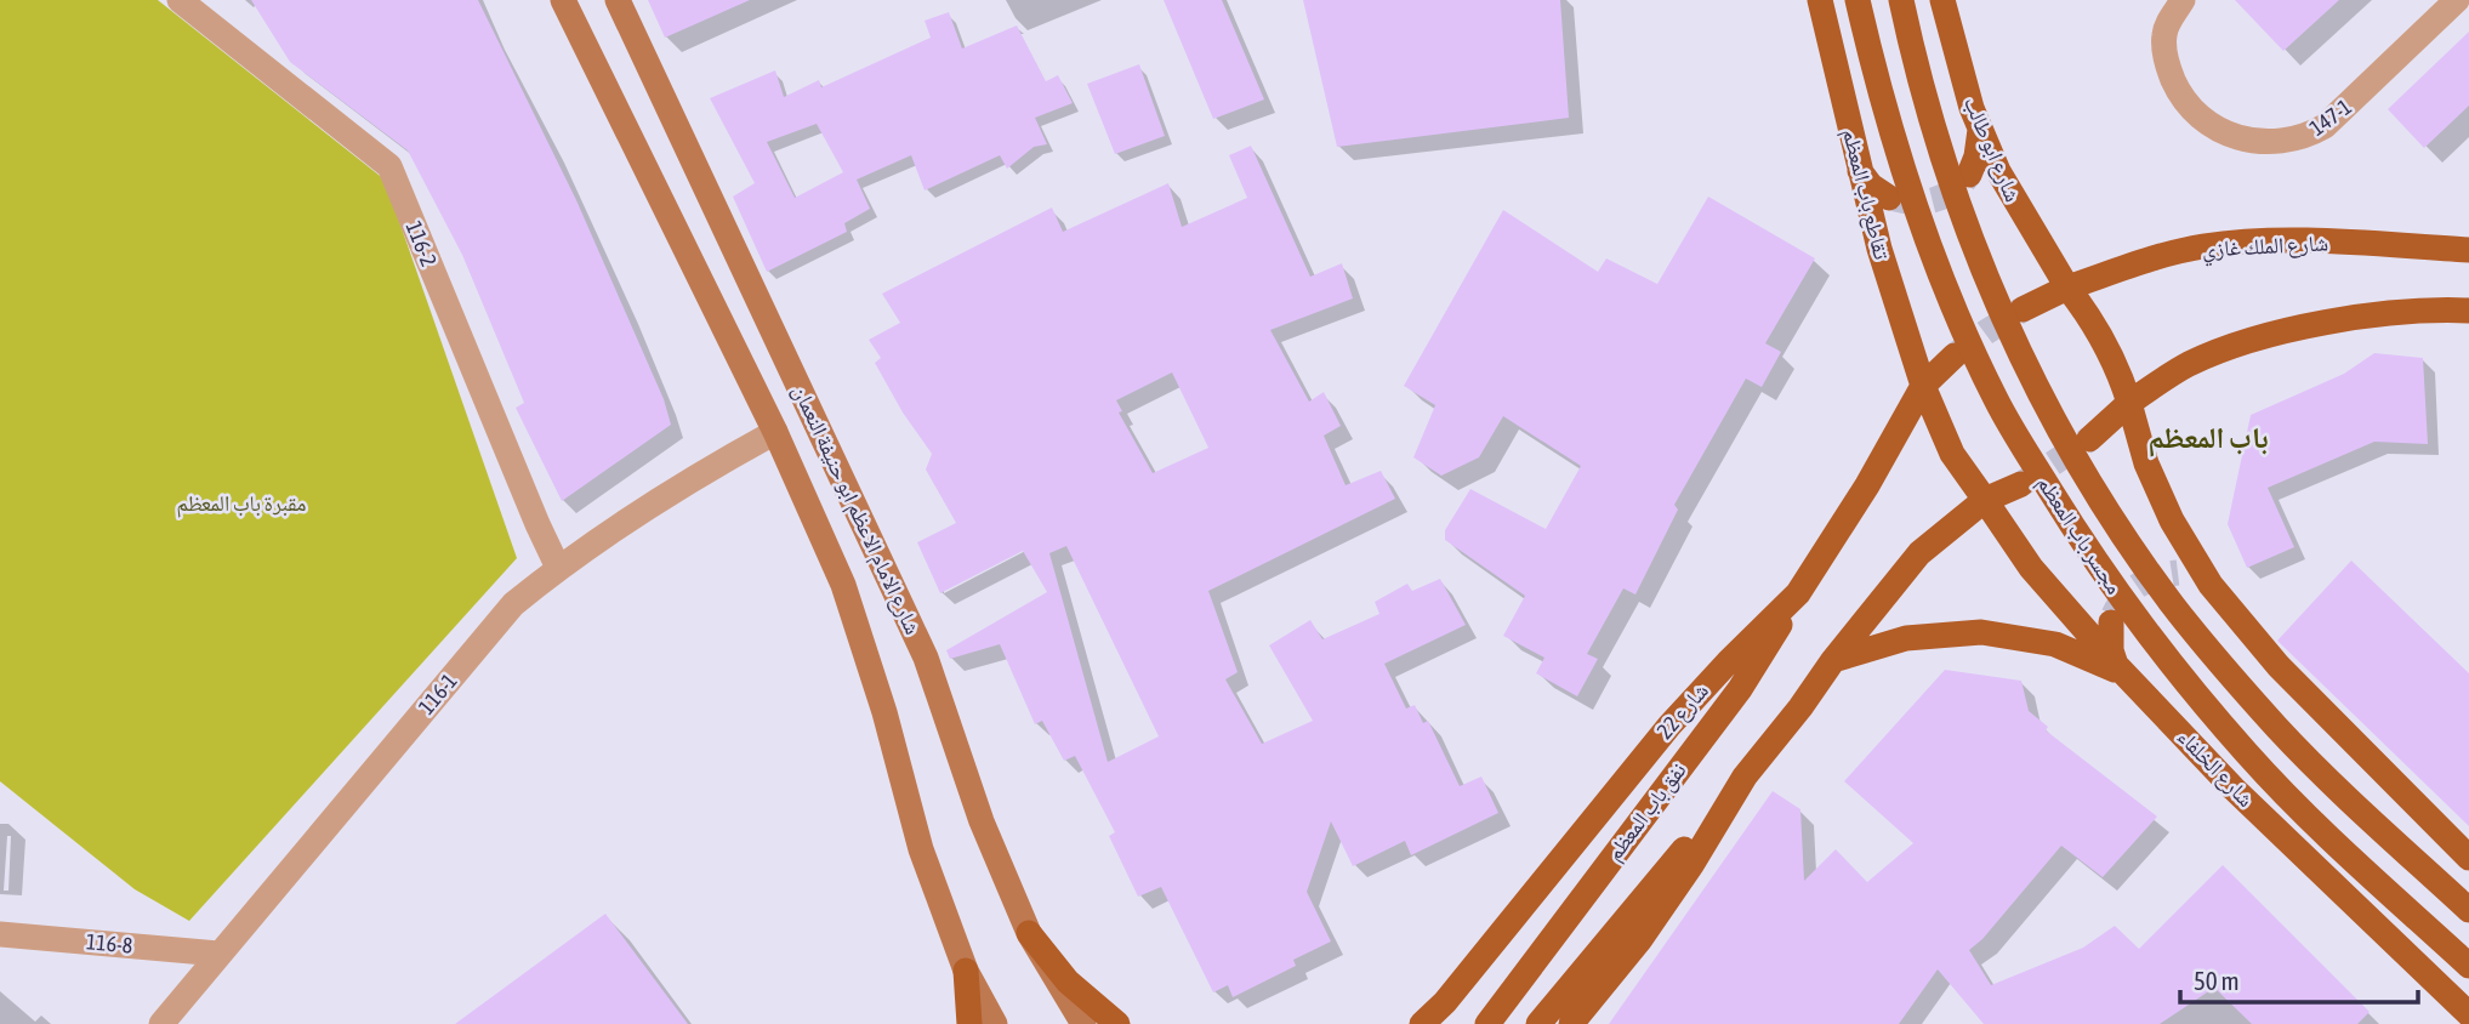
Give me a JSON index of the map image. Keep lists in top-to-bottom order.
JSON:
{
  "streets": {
    "main road": [
      "شارع ابو طالب",
      "تقاطع باب المعظم",
      "شارع الملك غازي",
      "شارع الامام الاعظم ابو حنيفة النعمان",
      "مجسر باب المعظم",
      "شارع 22",
      "شارع الخلفاء",
      "نفق باب المعظم"
    ],
    "street": [
      "147-1",
      "116-2",
      "116-1",
      "116-8"
    ]
  },
  "crossings": [
    ["شارع ابو طالب", "شارع الملك غازي"],
    ["تقاطع باب المعظم", "شارع 22"],
    ["تقاطع باب المعظم", "شارع الخلفاء"],
    ["116-2", "116-1"],
    ["شارع الامام الاعظم ابو حنيفة النعمان", "116-1"],
    ["116-1", "116-8"],
    ["شارع 22", "نفق باب المعظم"]
  ],
  "districts": ["باب المعظم"],
  "parks": ["مقبرة باب المعظم"],
  "scale_bar": "50 m"
}
